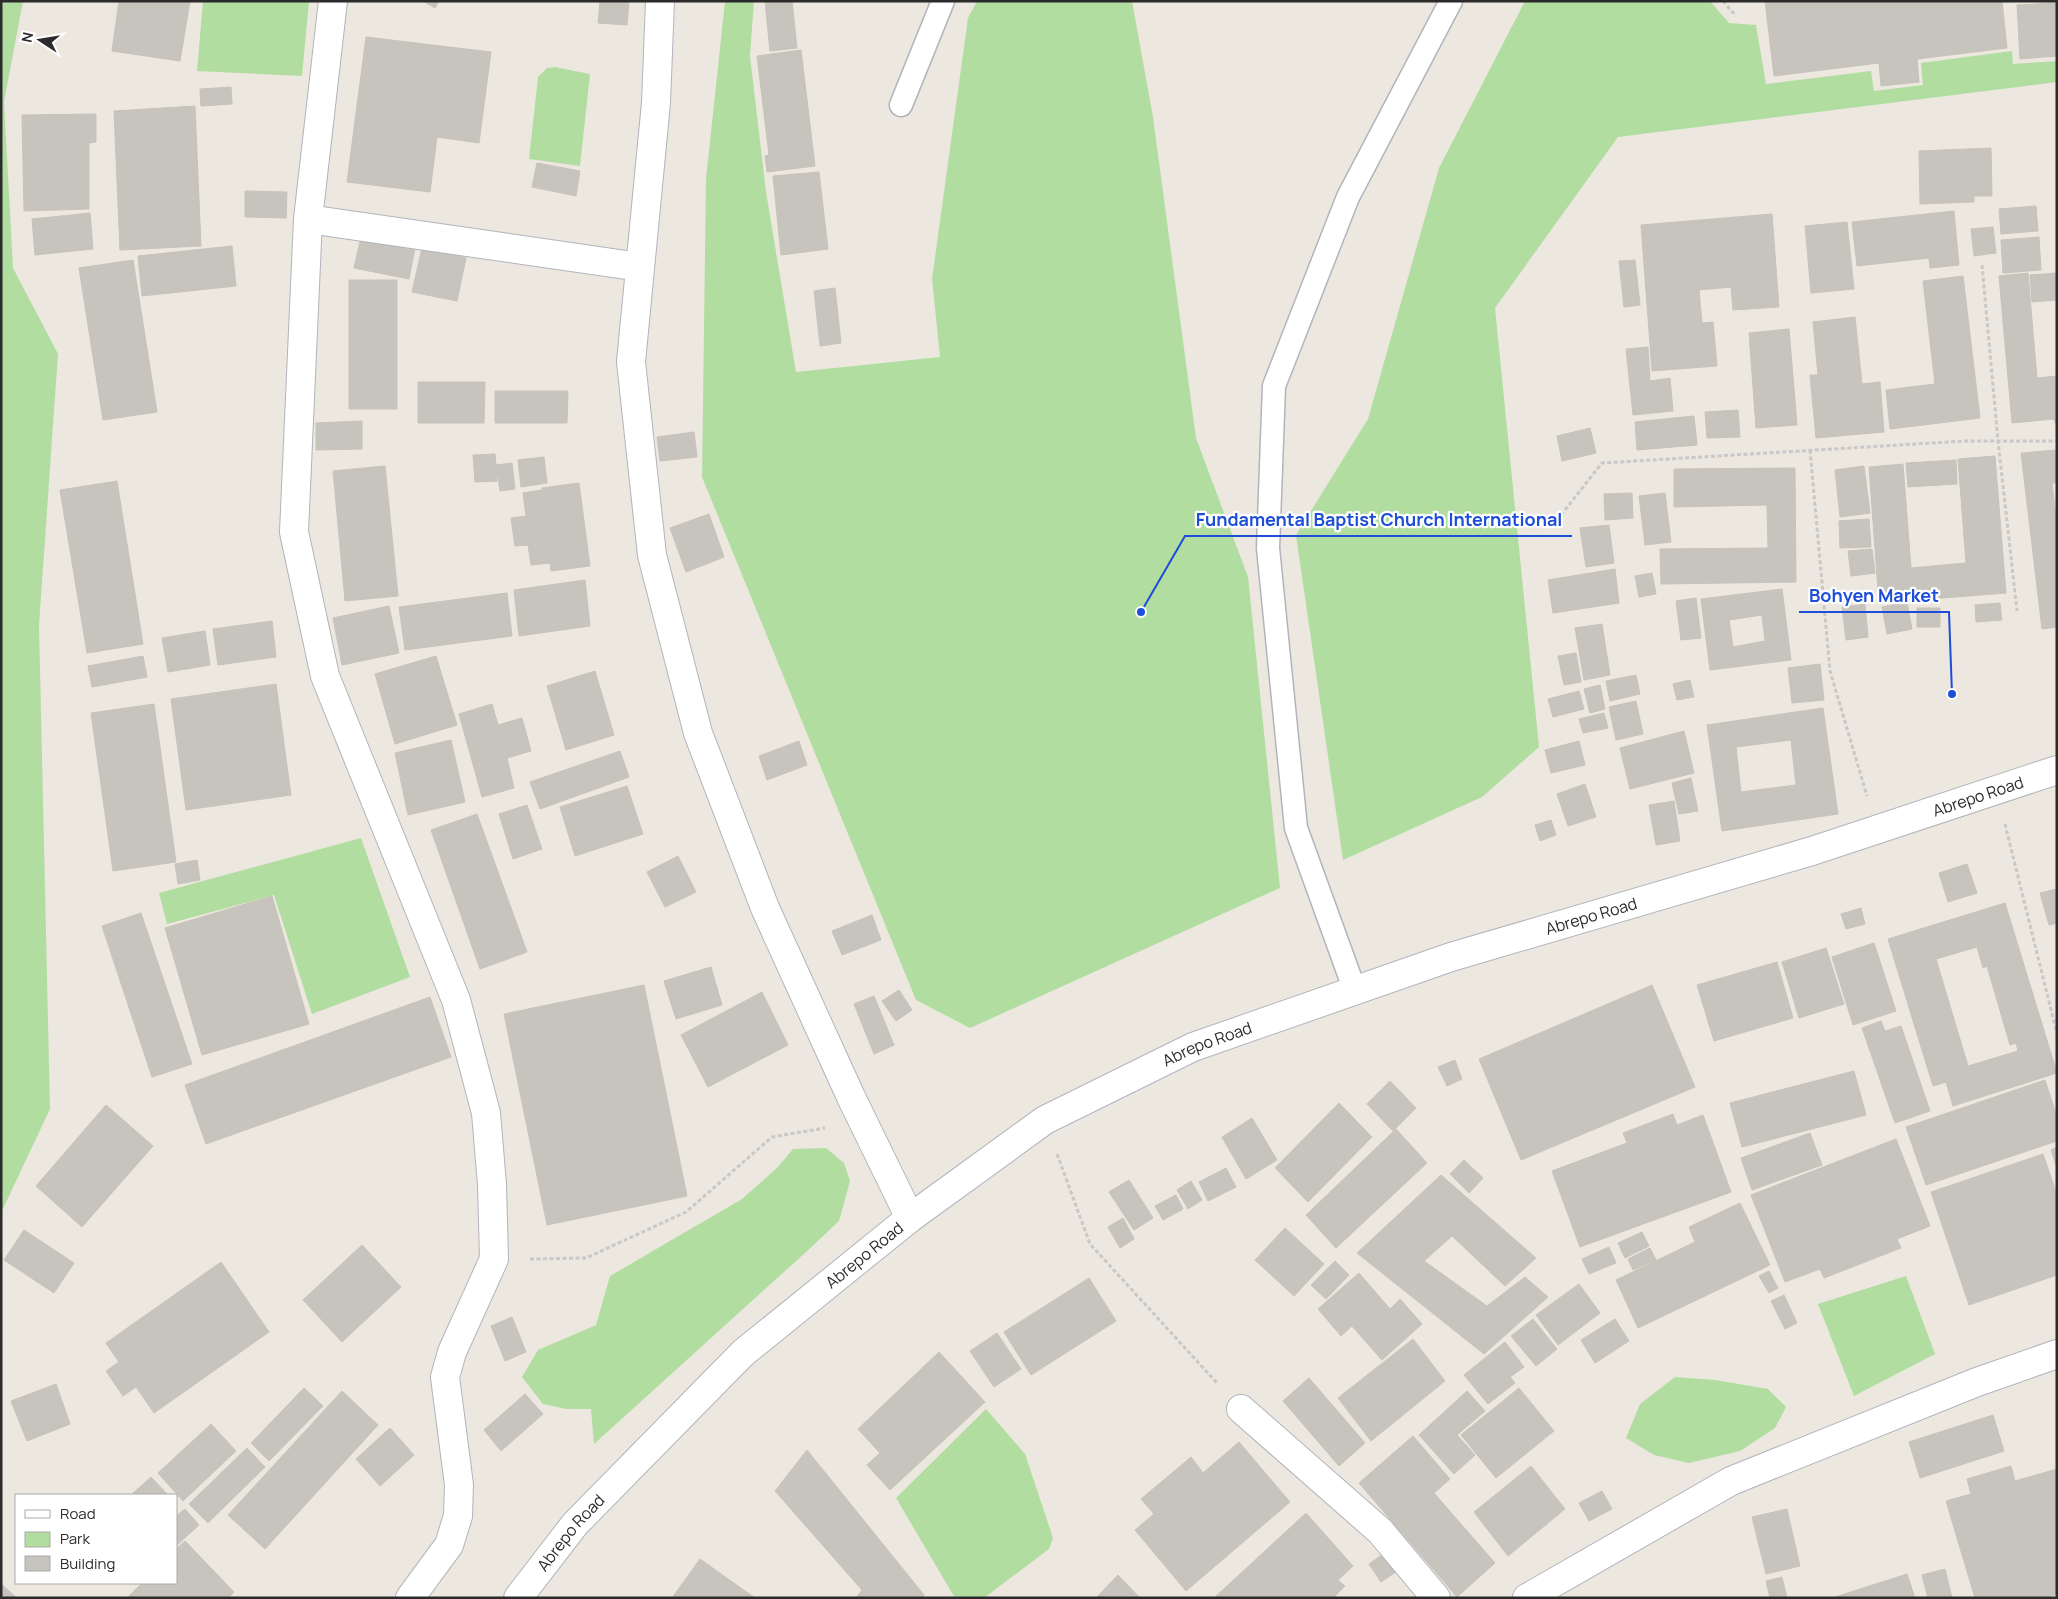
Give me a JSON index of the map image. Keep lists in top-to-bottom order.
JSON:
{
  "streets": {
    "street": ["Abrepo Road"]
  },
  "places": ["Fundamental Baptist Church International", "Bohyen Market"],
  "legend": ["Road", "Park", "Building"],
  "north": "left"
}
